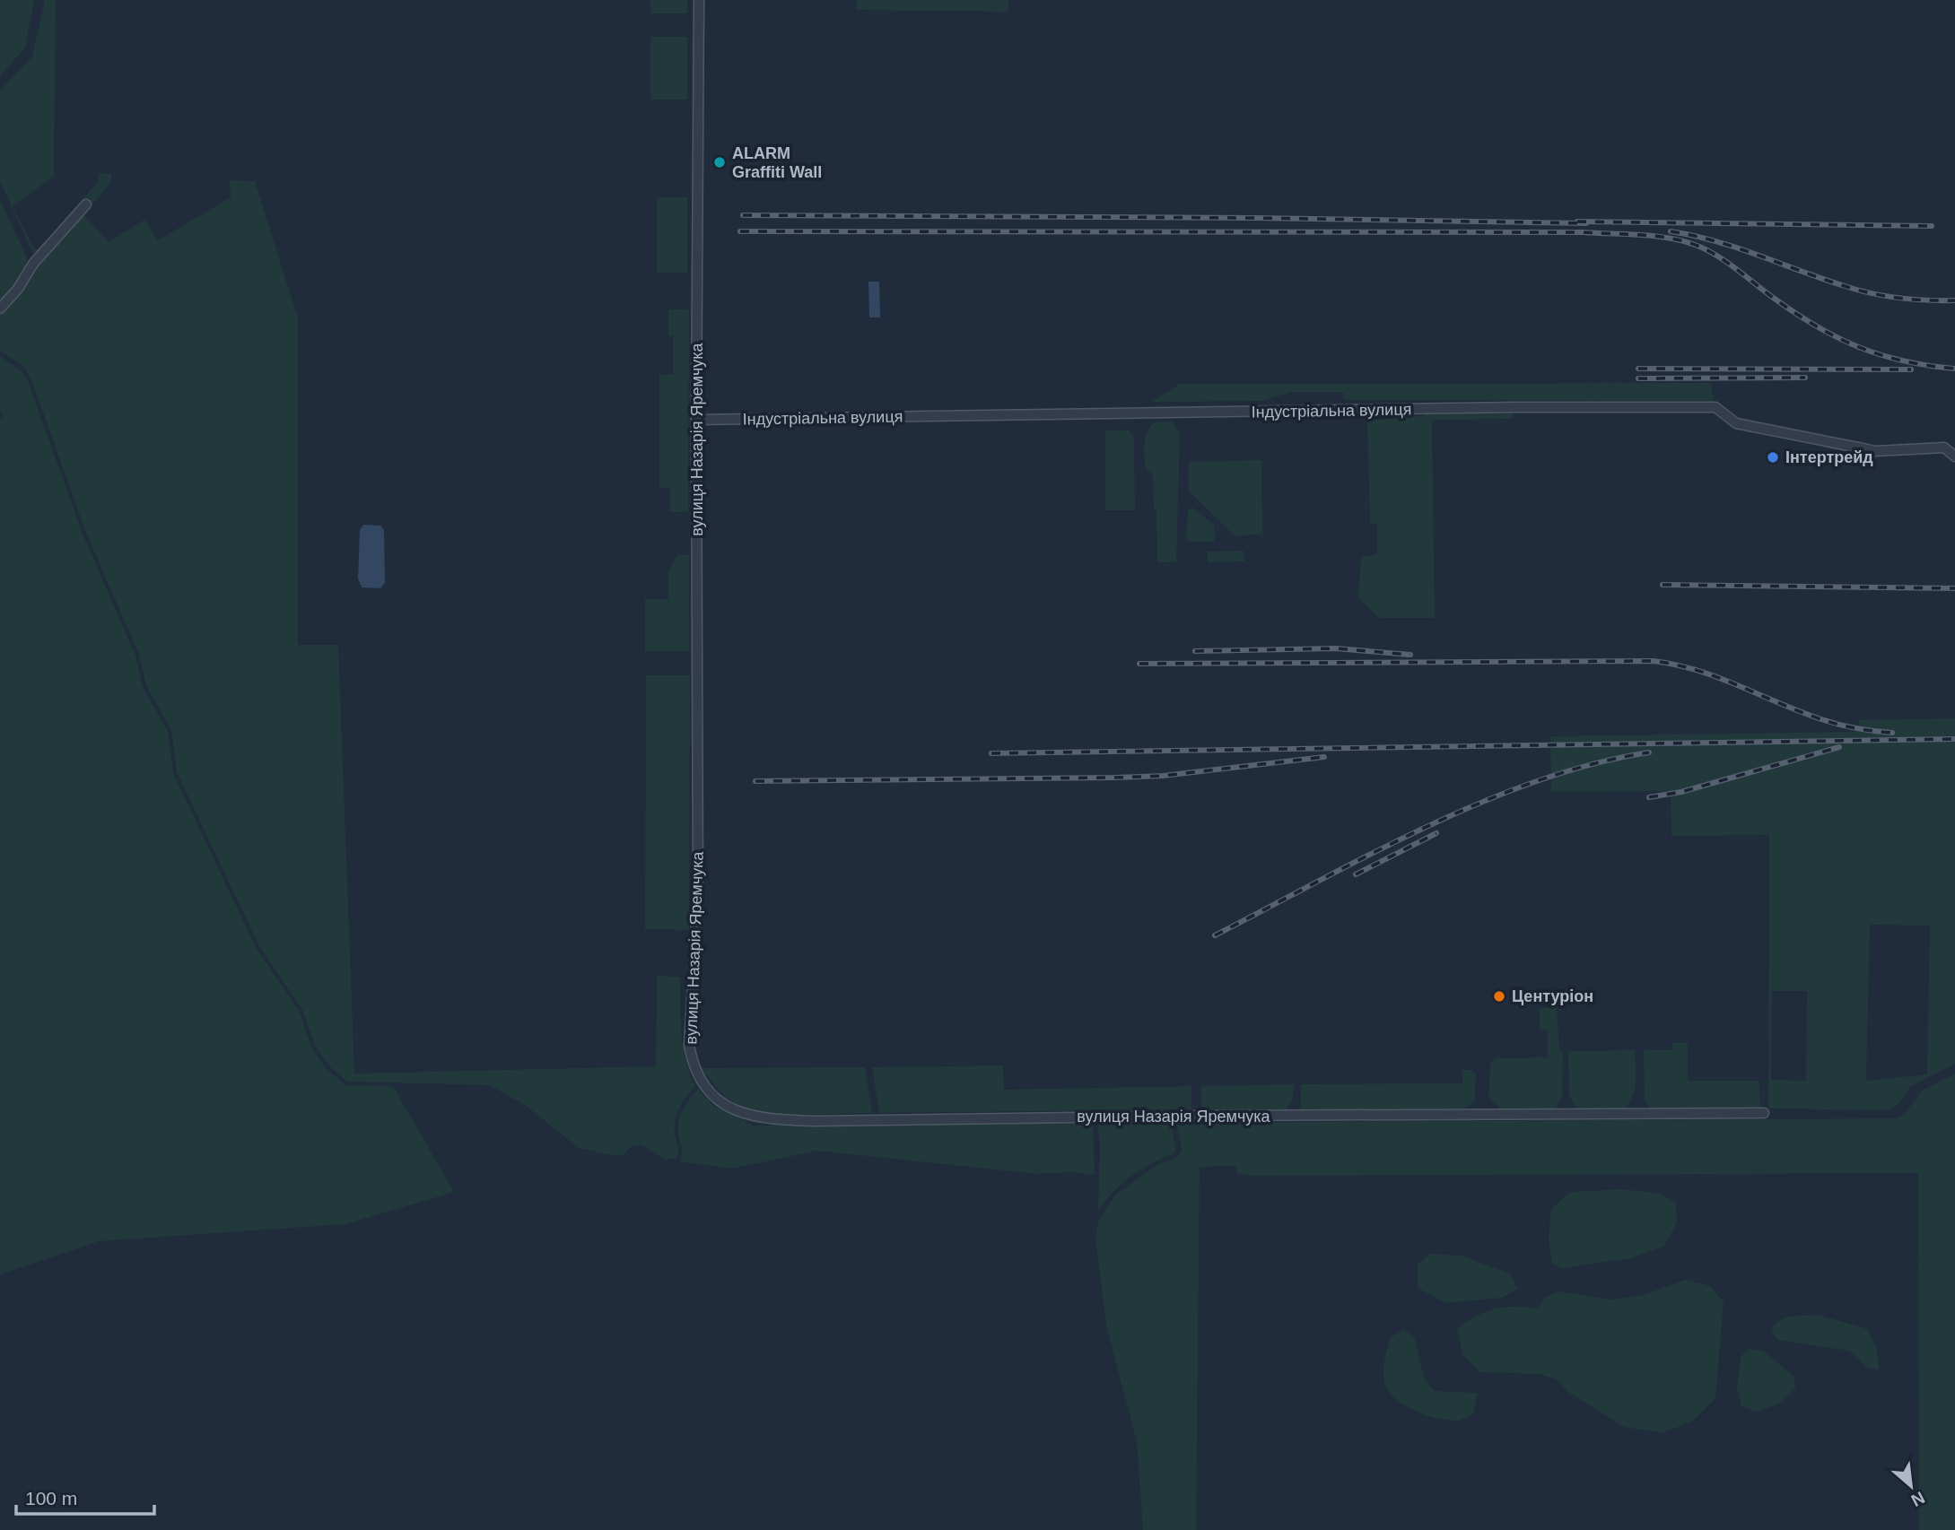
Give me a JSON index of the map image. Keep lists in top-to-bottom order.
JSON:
{
  "streets": {
    "street": ["Індустріальна вулиця", "вулиця Назарія Яремчука"]
  },
  "crossings": [
    ["Індустріальна вулиця", "вулиця Назарія Яремчука"]
  ],
  "places": ["ALARM Graffiti Wall", "Інтертрейд", "Центуріон"],
  "scale_bar": "100 m",
  "north": "bottom right"
}
